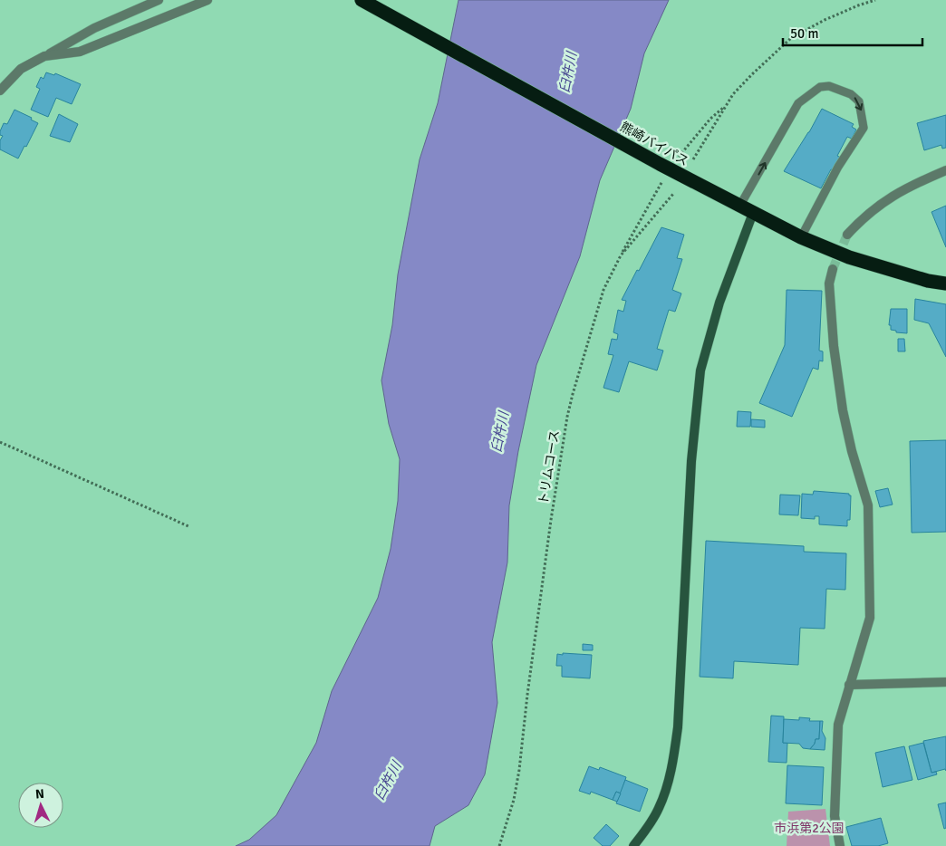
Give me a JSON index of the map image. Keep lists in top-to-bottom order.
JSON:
{
  "streets": {
    "highway": ["熊崎バイパス"],
    "path": ["トリムコース"]
  },
  "water": ["臼杵川"],
  "parks": ["市浜第2公園"],
  "scale_bar": "50 m",
  "north": "top"
}
